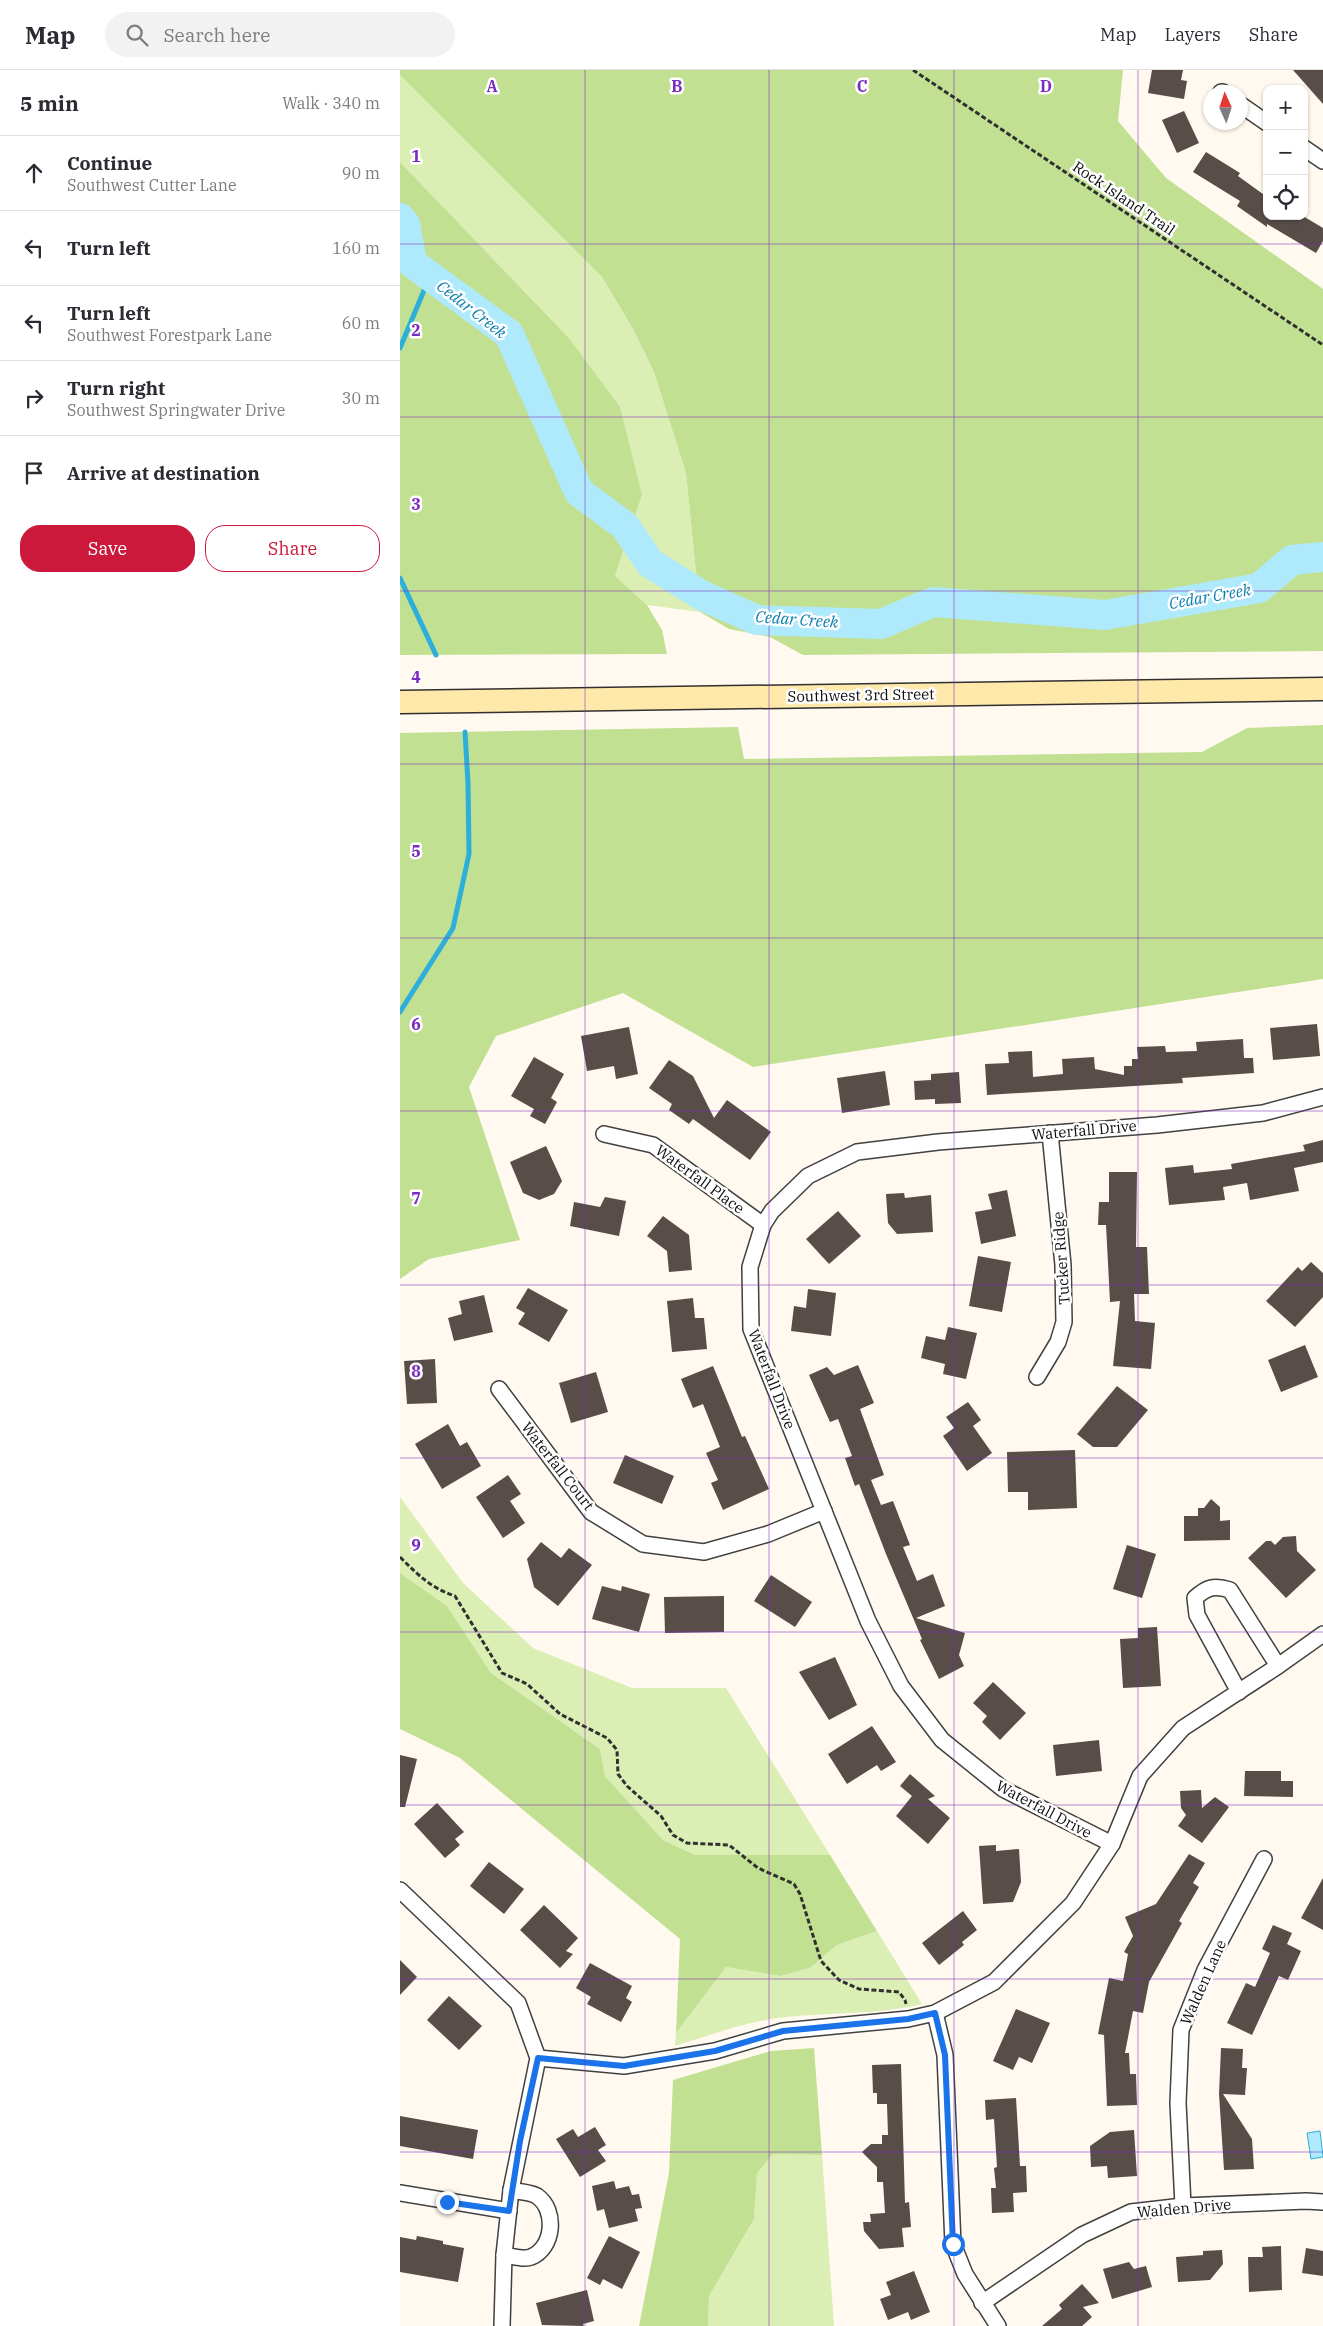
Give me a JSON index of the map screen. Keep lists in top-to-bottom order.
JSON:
{
  "streets": {
    "main road": ["Southwest 3rd Street"],
    "street": [
      "Waterfall Drive",
      "Waterfall Place",
      "Tucker Ridge",
      "Waterfall Court",
      "Walden Lane",
      "Walden Drive"
    ],
    "path": ["Rock Island Trail"]
  },
  "crossings": [
    ["Waterfall Drive", "Waterfall Place"],
    ["Waterfall Drive", "Tucker Ridge"],
    ["Waterfall Drive", "Waterfall Court"],
    ["Walden Lane", "Walden Drive"]
  ],
  "water": ["Cedar Creek"],
  "north": "top",
  "page": {
    "header": "Map",
    "search": "Search here",
    "nav": ["Map", "Layers", "Share"],
    "heading": ["5 min", "Walk · 340 m"],
    "map_buttons": ["+", "−"],
    "list": [
      ["Continue", "Southwest Cutter Lane", "90 m"],
      ["Turn left", "160 m"],
      ["Turn left", "Southwest Forestpark Lane", "60 m"],
      ["Turn right", "Southwest Springwater Drive", "30 m"],
      "Arrive at destination"
    ],
    "buttons": ["Save", "Share"]
  },
  "grid": {
    "columns": [
      "A",
      "B",
      "C",
      "D"
    ],
    "rows": [
      "1",
      "2",
      "3",
      "4",
      "5",
      "6",
      "7",
      "8",
      "9"
    ]
  }
}
